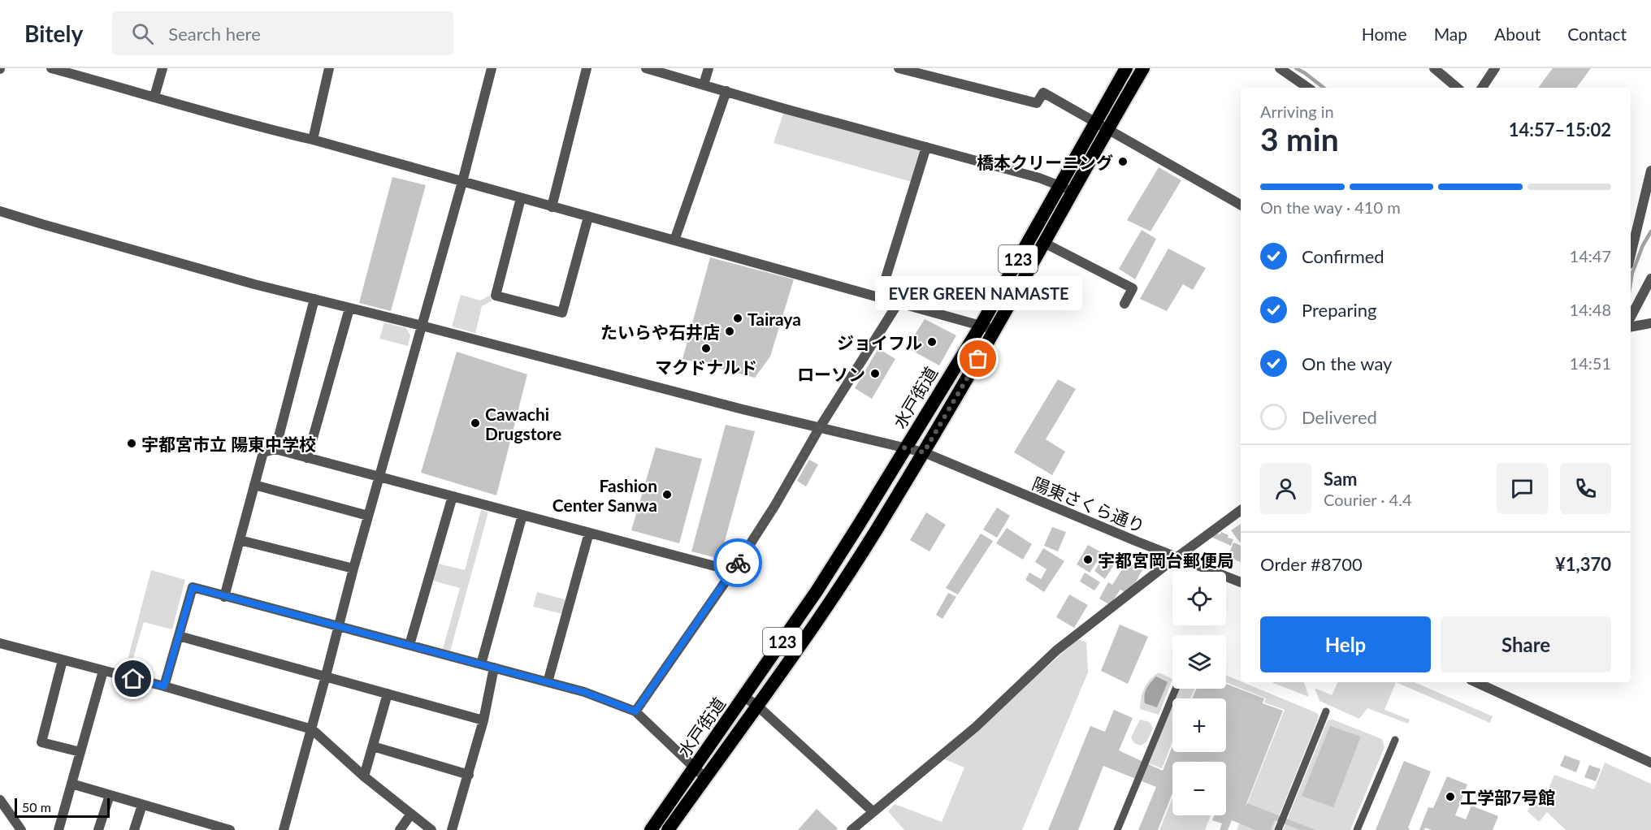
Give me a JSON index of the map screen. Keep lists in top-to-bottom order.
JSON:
{
  "streets": {
    "highway": ["123", "水戸街道"],
    "street": ["陽東さくら通り"]
  },
  "crossings": [
    ["水戸街道", "陽東さくら通り"]
  ],
  "places": [
    "橋本クリーニング",
    "Tairaya",
    "たいらや石井店",
    "ジョイフル",
    "マクドナルド",
    "EVER GREEN NAMASTE",
    "ローソン",
    "Cawachi Drugstore",
    "宇都宮市立 陽東中学校",
    "Fashion Center Sanwa",
    "宇都宮岡台郵便局",
    "工学部7号館"
  ],
  "scale_bar": "50 m",
  "page": {
    "header": "Bitely",
    "search": "Search here",
    "nav": [
      "Home",
      "Map",
      "About",
      "Contact"
    ],
    "heading": ["3 min", "Arriving in", "14:57–15:02"],
    "panel": [
      "Sam",
      "Courier · 4.4",
      "Order #8700",
      "¥1,370"
    ],
    "bar": "On the way · 410 m",
    "list": [
      ["Confirmed", "14:47"],
      ["Preparing", "14:48"],
      ["On the way", "14:51"],
      "Delivered"
    ],
    "bubble": "EVER GREEN NAMASTE",
    "map_buttons": ["+", "−"],
    "buttons": ["Help", "Share"],
    "scale": "50 m"
  }
}
